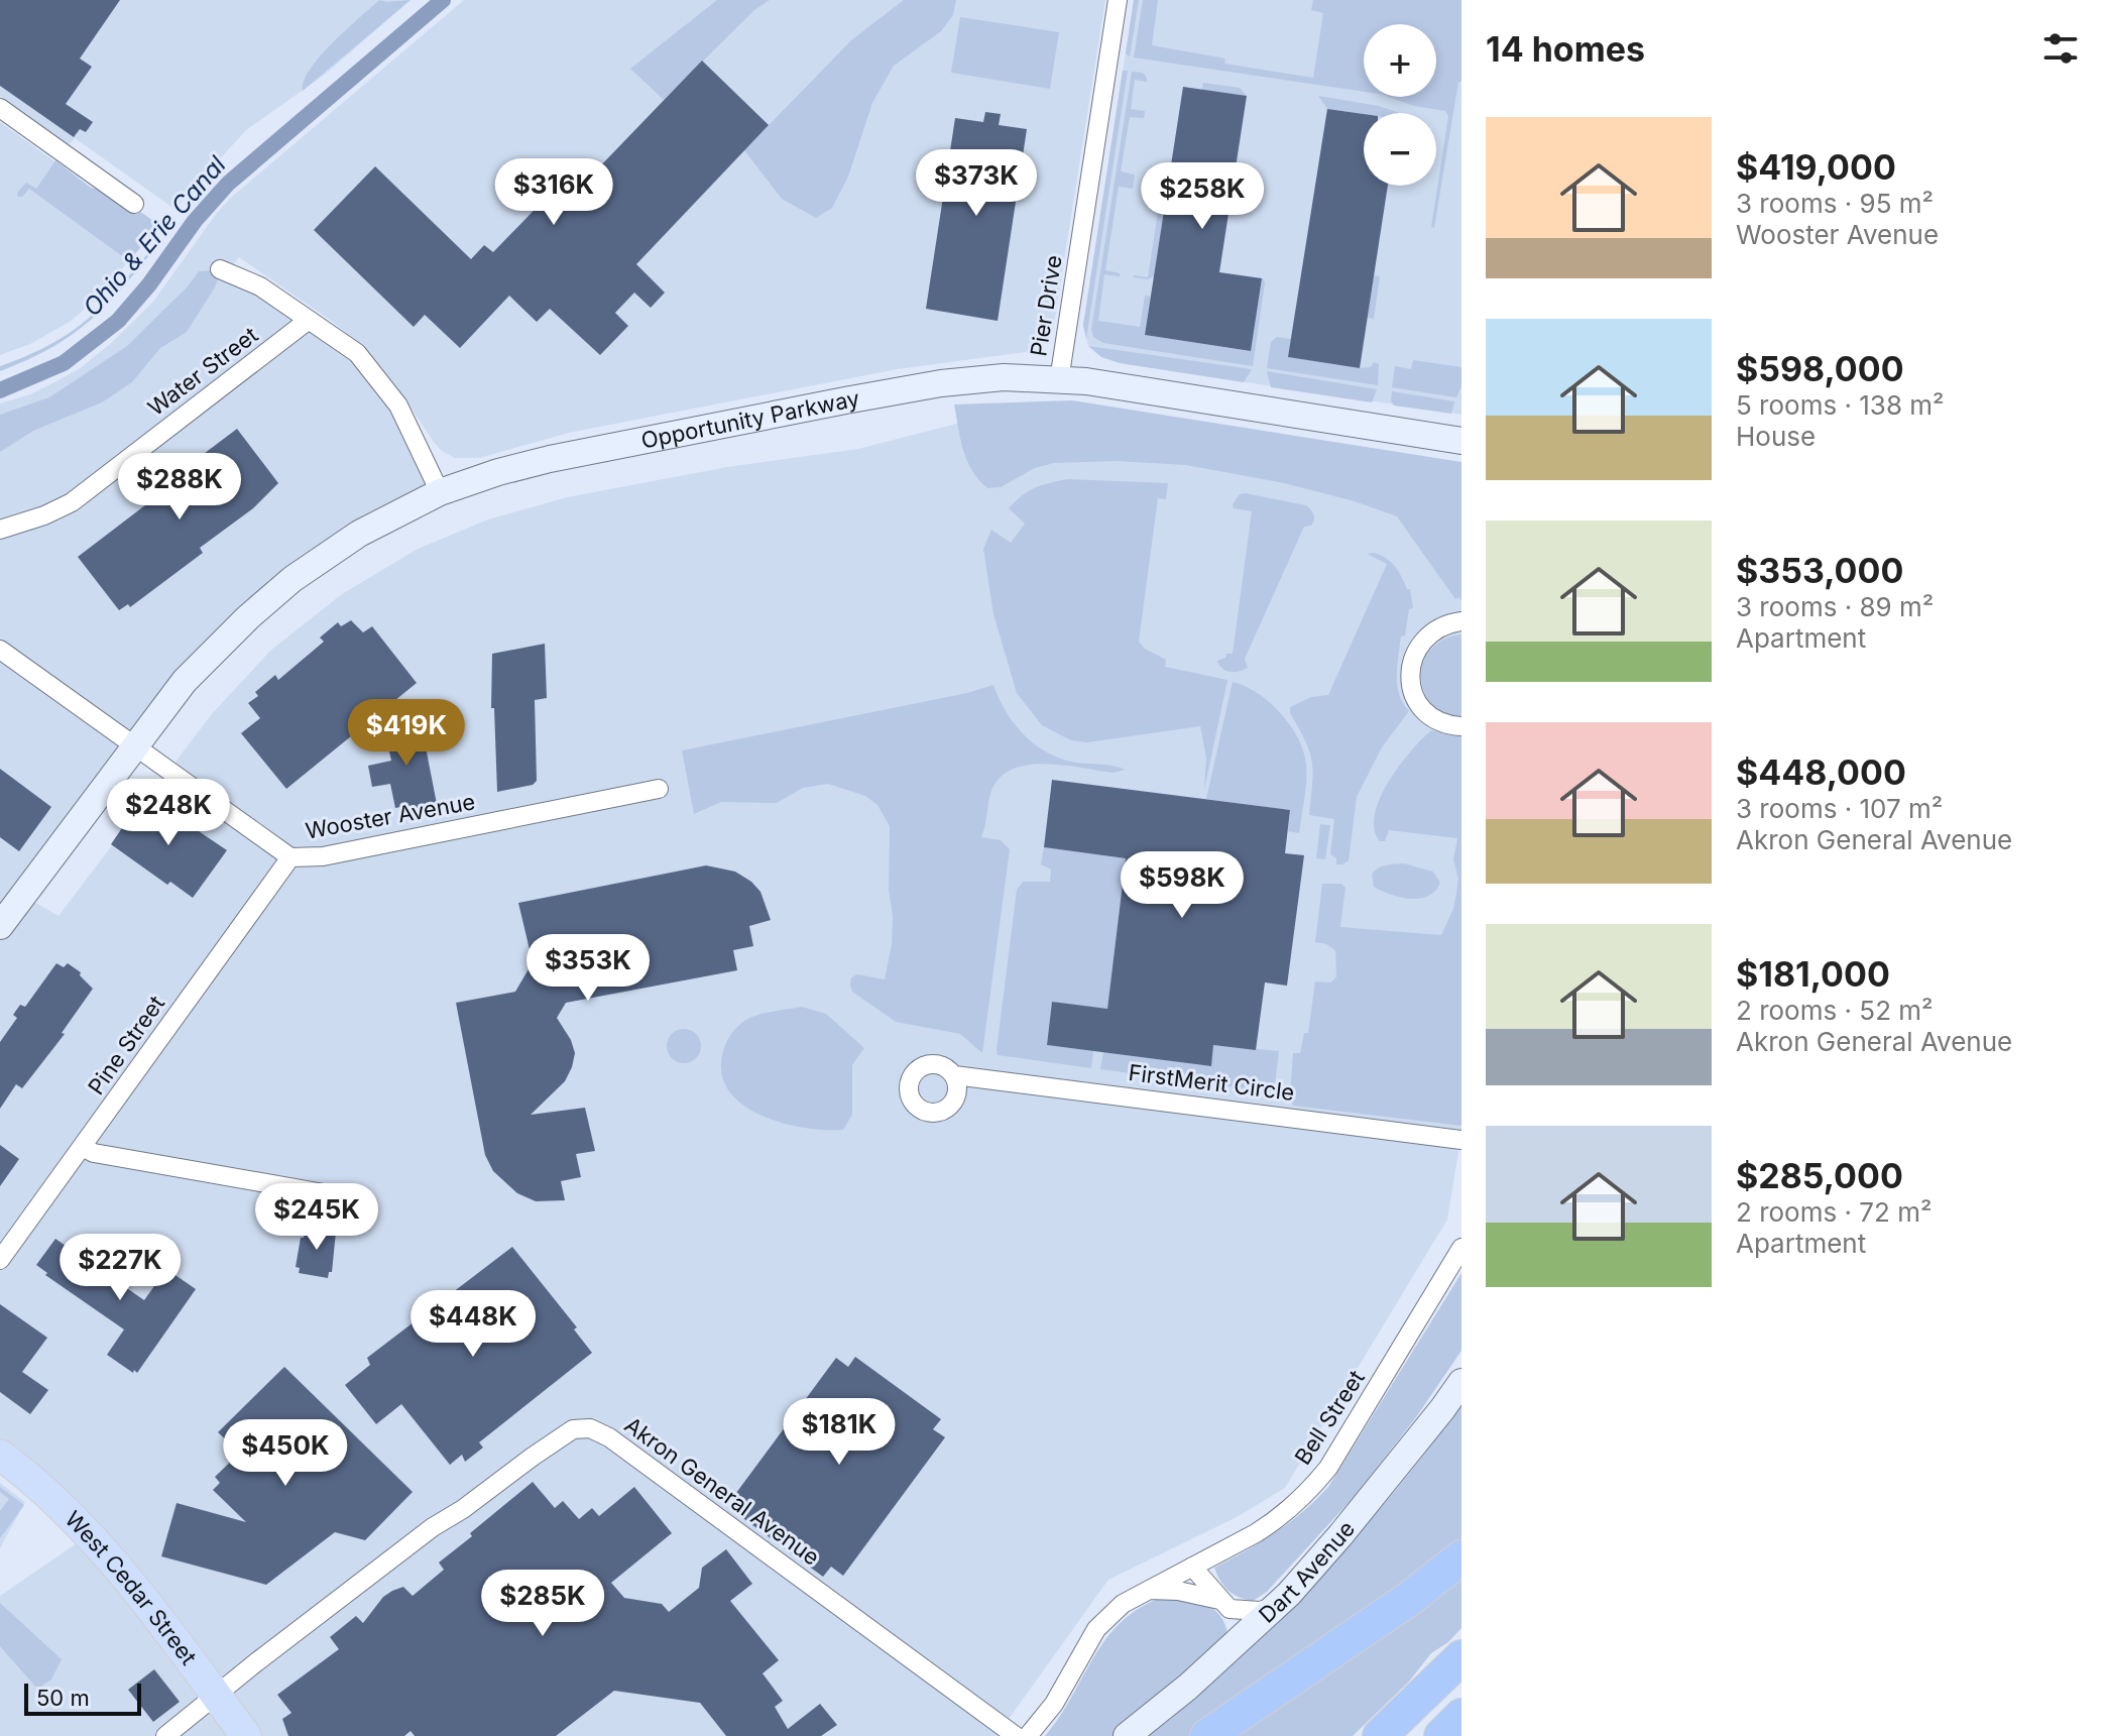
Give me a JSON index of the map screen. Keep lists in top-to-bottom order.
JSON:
{
  "streets": {
    "main road": ["Opportunity Parkway", "Dart Avenue", "West Cedar Street"],
    "street": [
      "Pier Drive",
      "Water Street",
      "Wooster Avenue",
      "Pine Street",
      "FirstMerit Circle",
      "Bell Street",
      "Akron General Avenue"
    ]
  },
  "crossings": [
    ["Pier Drive", "Opportunity Parkway"],
    ["Opportunity Parkway", "Wooster Avenue"],
    ["Wooster Avenue", "Pine Street"],
    ["Akron General Avenue", "West Cedar Street"]
  ],
  "water": ["Ohio & Erie Canal"],
  "scale_bar": "50 m",
  "page": {
    "heading": "14 homes",
    "map_buttons": ["+", "−"],
    "list": [
      {
        "name": "$419,000",
        "note": "3 rooms · 95 m² · Wooster Avenue"
      },
      {
        "name": "$598,000",
        "note": "5 rooms · 138 m² · House"
      },
      {
        "name": "$353,000",
        "note": "3 rooms · 89 m² · Apartment"
      },
      {
        "name": "$448,000",
        "note": "3 rooms · 107 m² · Akron General Avenue"
      },
      {
        "name": "$181,000",
        "note": "2 rooms · 52 m² · Akron General Avenue"
      },
      {
        "name": "$285,000",
        "note": "2 rooms · 72 m² · Apartment"
      }
    ],
    "price": [
      "$373K",
      "$316K",
      "$258K",
      "$288K",
      "$419K",
      "$248K",
      "$598K",
      "$353K",
      "$245K",
      "$227K",
      "$448K",
      "$181K",
      "$450K",
      "$285K"
    ],
    "scale": "50 m"
  }
}
